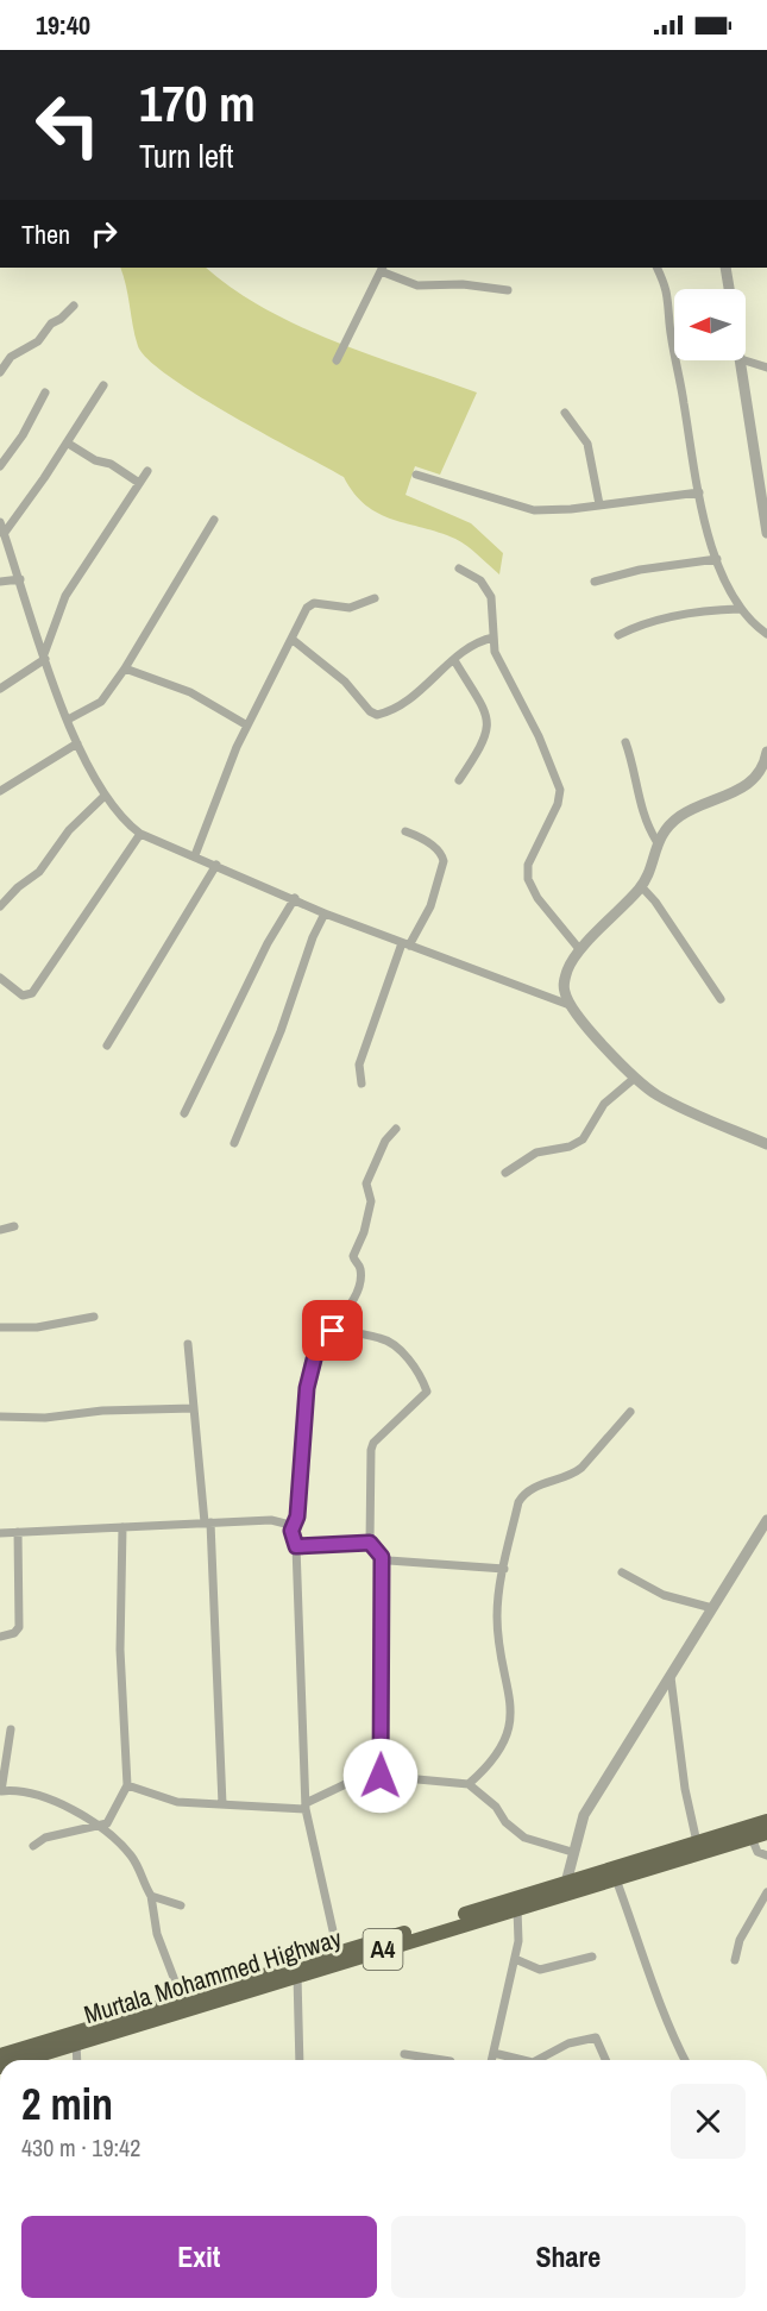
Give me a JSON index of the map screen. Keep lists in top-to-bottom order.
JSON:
{
  "streets": {
    "highway": ["A4", "Murtala Mohammed Highway"]
  },
  "crossings": [
    ["A4", "Murtala Mohammed Highway"]
  ],
  "north": "left",
  "page": {
    "status": "19:40",
    "turn": ["170 m", "Turn left"],
    "then": "Then",
    "heading": ["2 min", "430 m · 19:42"],
    "buttons": ["Exit", "Share"]
  }
}
